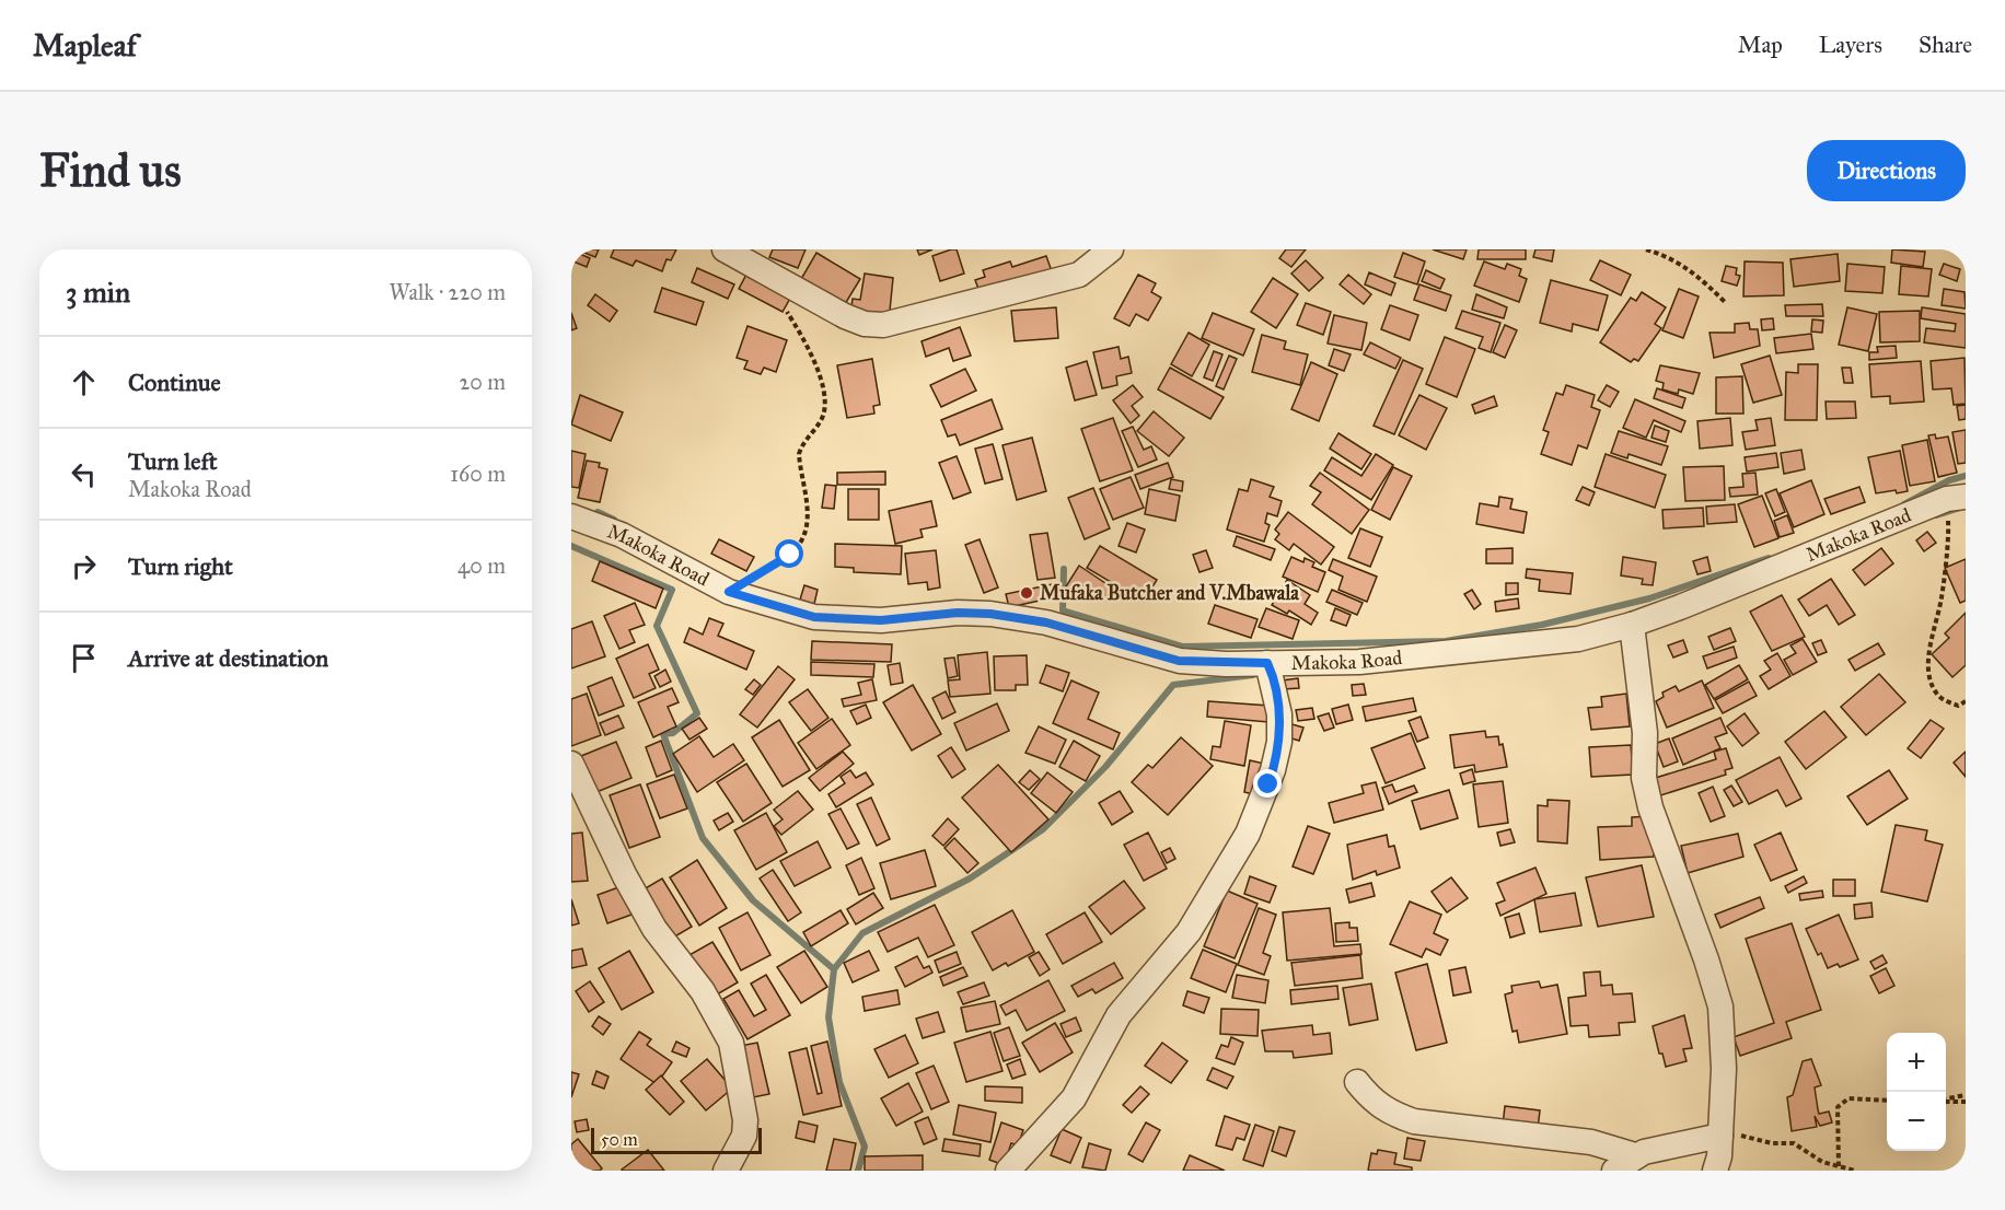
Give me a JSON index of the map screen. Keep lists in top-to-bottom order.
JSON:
{
  "streets": {
    "street": ["Makoka Road"]
  },
  "places": ["Mufaka Butcher and V.Mbawala"],
  "scale_bar": "50 m",
  "page": {
    "header": "Mapleaf",
    "nav": ["Map", "Layers", "Share"],
    "buttons": "Directions",
    "title": "Find us",
    "heading": ["3 min", "Walk · 220 m"],
    "list": [
      ["Continue", "20 m"],
      ["Turn left", "Makoka Road", "160 m"],
      ["Turn right", "40 m"],
      "Arrive at destination"
    ],
    "map_buttons": ["+", "−"],
    "scale": "50 m"
  }
}
